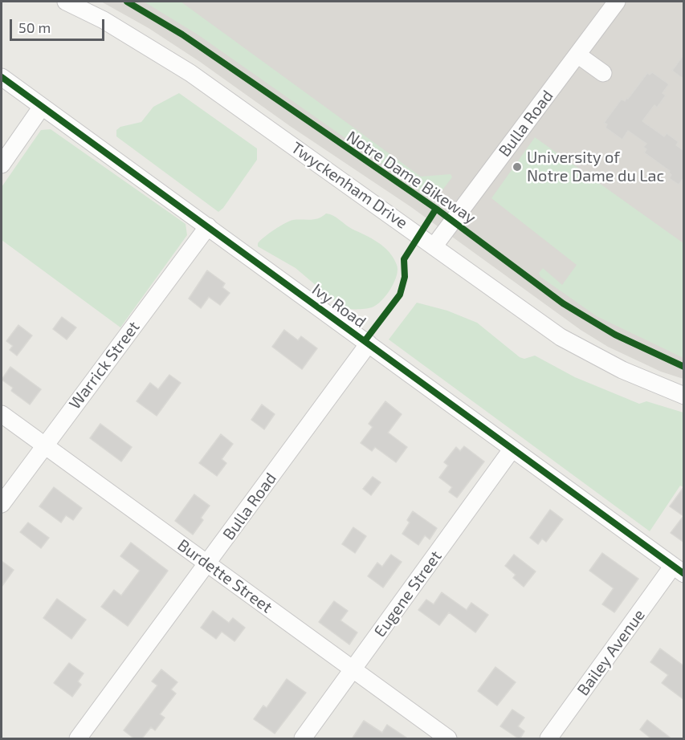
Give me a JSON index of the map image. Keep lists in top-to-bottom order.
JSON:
{
  "streets": {
    "street": [
      "Bulla Road",
      "Twyckenham Drive",
      "Ivy Road",
      "Warrick Street",
      "Burdette Street",
      "Eugene Street",
      "Bailey Avenue"
    ],
    "cycle path": ["Notre Dame Bikeway"]
  },
  "crossings": [
    ["Bulla Road", "Twyckenham Drive"],
    ["Bulla Road", "Ivy Road"],
    ["Bulla Road", "Burdette Street"],
    ["Ivy Road", "Warrick Street"],
    ["Ivy Road", "Eugene Street"],
    ["Ivy Road", "Bailey Avenue"],
    ["Warrick Street", "Burdette Street"],
    ["Burdette Street", "Eugene Street"]
  ],
  "places": ["University of Notre Dame du Lac"],
  "scale_bar": "50 m"
}
